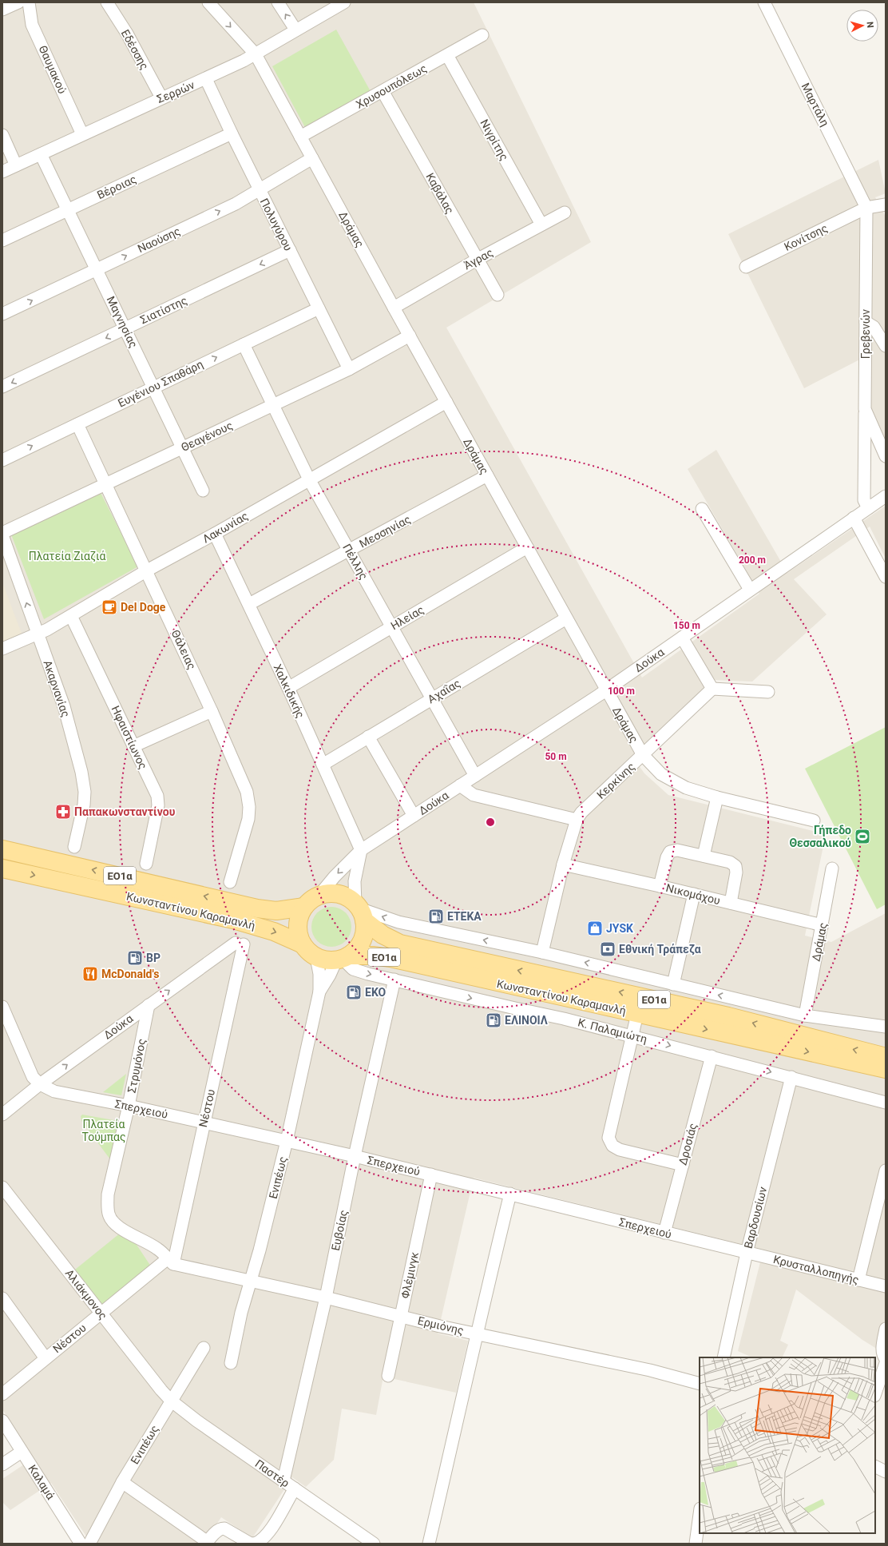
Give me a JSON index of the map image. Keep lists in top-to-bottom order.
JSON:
{
  "streets": {
    "main road": ["ΕΟ1α", "Κωνσταντίνου Καραμανλή"],
    "street": [
      "Εδέσσης",
      "Θαυμακού",
      "Χρυσουπόλεως",
      "Σερρών",
      "Μαρτάλη",
      "Νιγρίτης",
      "Βέροιας",
      "Καβάλας",
      "Πολυγύρου",
      "Δράμας",
      "Κονίτσης",
      "Ναούσης",
      "Άγρας",
      "Σιατίστης",
      "Μαγνησίας",
      "Γρεβενών",
      "Ευγένιου Σπαθάρη",
      "Θεαγένους",
      "Λακωνίας",
      "Μεσσηνίας",
      "Πέλλης",
      "Ηλείας",
      "Θάλειας",
      "Δούκα",
      "Ακαρνανίας",
      "Χαλκιδικής",
      "Αχαΐας",
      "Ηφαιστίωνος",
      "Κερκίνης",
      "Νικομάχου",
      "Κ. Παλαμιώτη",
      "Στρυμόνος",
      "Νέστου",
      "Σπερχειού",
      "Δροσιάς",
      "Ενιπέως",
      "Βαρδουσίων",
      "Ευβοίας",
      "Κρυσταλλοπηγής",
      "Φλέμινγκ",
      "Αλιάκμονος",
      "Ερμιόνης",
      "Παστέρ",
      "Καλαμά"
    ]
  },
  "crossings": [
    ["Εδέσσης", "Σερρών"],
    ["Θαυμακού", "Σερρών"],
    ["Χρυσουπόλεως", "Νιγρίτης"],
    ["Χρυσουπόλεως", "Καβάλας"],
    ["Χρυσουπόλεως", "Δράμας"],
    ["Σερρών", "Πολυγύρου"],
    ["Σερρών", "Δράμας"],
    ["Σερρών", "Μαγνησίας"],
    ["Μαρτάλη", "Κονίτσης"],
    ["Μαρτάλη", "Γρεβενών"],
    ["Νιγρίτης", "Άγρας"],
    ["Βέροιας", "Πολυγύρου"],
    ["Βέροιας", "Μαγνησίας"],
    ["Καβάλας", "Άγρας"],
    ["Πολυγύρου", "Ναούσης"],
    ["Πολυγύρου", "Σιατίστης"],
    ["Πολυγύρου", "Ευγένιου Σπαθάρη"],
    ["Πολυγύρου", "Θεαγένους"],
    ["Δράμας", "Ναούσης"],
    ["Δράμας", "Άγρας"],
    ["Δράμας", "Θεαγένους"],
    ["Δράμας", "Λακωνίας"],
    ["Δράμας", "Μεσσηνίας"],
    ["Δράμας", "Ηλείας"],
    ["Δράμας", "Δούκα"],
    ["Δράμας", "Αχαΐας"],
    ["Δράμας", "Κερκίνης"],
    ["Δράμας", "Νικομάχου"],
    ["Δράμας", "Κωνσταντίνου Καραμανλή"],
    ["Κονίτσης", "Γρεβενών"],
    ["Ναούσης", "Μαγνησίας"],
    ["Σιατίστης", "Μαγνησίας"],
    ["Μαγνησίας", "Ευγένιου Σπαθάρη"],
    ["Μαγνησίας", "Θεαγένους"],
    ["Ευγένιου Σπαθάρη", "Πέλλης"],
    ["Ευγένιου Σπαθάρη", "Θάλειας"],
    ["Θεαγένους", "Πέλλης"],
    ["Θεαγένους", "Θάλειας"],
    ["Θεαγένους", "Ακαρνανίας"],
    ["Λακωνίας", "Πέλλης"],
    ["Λακωνίας", "Θάλειας"],
    ["Λακωνίας", "Ακαρνανίας"],
    ["Λακωνίας", "Χαλκιδικής"],
    ["Λακωνίας", "Ηφαιστίωνος"],
    ["Μεσσηνίας", "Πέλλης"],
    ["Μεσσηνίας", "Χαλκιδικής"],
    ["Πέλλης", "Ηλείας"],
    ["Πέλλης", "Δούκα"],
    ["Πέλλης", "Αχαΐας"],
    ["Ηλείας", "Χαλκιδικής"],
    ["Δούκα", "Χαλκιδικής"],
    ["Δούκα", "ΕΟ1α"],
    ["Δούκα", "Κωνσταντίνου Καραμανλή"],
    ["Δούκα", "Κ. Παλαμιώτη"],
    ["Δούκα", "Στρυμόνος"],
    ["Δούκα", "Νέστου"],
    ["Δούκα", "Σπερχειού"],
    ["Δούκα", "Ενιπέως"],
    ["Χαλκιδικής", "Αχαΐας"],
    ["Κερκίνης", "Νικομάχου"],
    ["Κερκίνης", "Κωνσταντίνου Καραμανλή"],
    ["ΕΟ1α", "Κωνσταντίνου Καραμανλή"],
    ["ΕΟ1α", "Κ. Παλαμιώτη"],
    ["ΕΟ1α", "Ενιπέως"],
    ["Κωνσταντίνου Καραμανλή", "Κ. Παλαμιώτη"],
    ["Κωνσταντίνου Καραμανλή", "Ενιπέως"],
    ["Κ. Παλαμιώτη", "Δροσιάς"],
    ["Κ. Παλαμιώτη", "Ενιπέως"],
    ["Κ. Παλαμιώτη", "Βαρδουσίων"],
    ["Κ. Παλαμιώτη", "Ευβοίας"],
    ["Στρυμόνος", "Νέστου"],
    ["Στρυμόνος", "Σπερχειού"],
    ["Στρυμόνος", "Ερμιόνης"],
    ["Νέστου", "Σπερχειού"],
    ["Νέστου", "Αλιάκμονος"],
    ["Νέστου", "Ερμιόνης"],
    ["Σπερχειού", "Δροσιάς"],
    ["Σπερχειού", "Ενιπέως"],
    ["Σπερχειού", "Βαρδουσίων"],
    ["Σπερχειού", "Ευβοίας"],
    ["Σπερχειού", "Κρυσταλλοπηγής"],
    ["Σπερχειού", "Φλέμινγκ"],
    ["Ενιπέως", "Αλιάκμονος"],
    ["Ενιπέως", "Ερμιόνης"],
    ["Ενιπέως", "Παστέρ"],
    ["Βαρδουσίων", "Κρυσταλλοπηγής"],
    ["Ευβοίας", "Ερμιόνης"],
    ["Ευβοίας", "Παστέρ"],
    ["Φλέμινγκ", "Ερμιόνης"],
    ["Αλιάκμονος", "Παστέρ"]
  ],
  "one_way": [
    "Ναούσης",
    "Σιατίστης",
    "Ευγένιου Σπαθάρη",
    "Κ. Παλαμιώτη"
  ],
  "parks": ["Πλατεία Ζιαζιά", "Πλατεία Τούμπας"],
  "places": {
    "cafe": ["Del Doge"],
    "pharmacy": ["Παπακωνσταντίνου"],
    "sports": ["Γήπεδο Θεσσαλικού"],
    "fuel station": [
      "ΕΤΕΚΑ",
      "BP",
      "EKO",
      "ΕΛΙΝΟΙΛ"
    ],
    "shop": ["JYSK"],
    "bank": ["Εθνική Τράπεζα"],
    "restaurant": ["McDonald's"]
  },
  "north": "right",
  "rings": [
    "200 m",
    "150 m",
    "100 m",
    "50 m"
  ]
}
